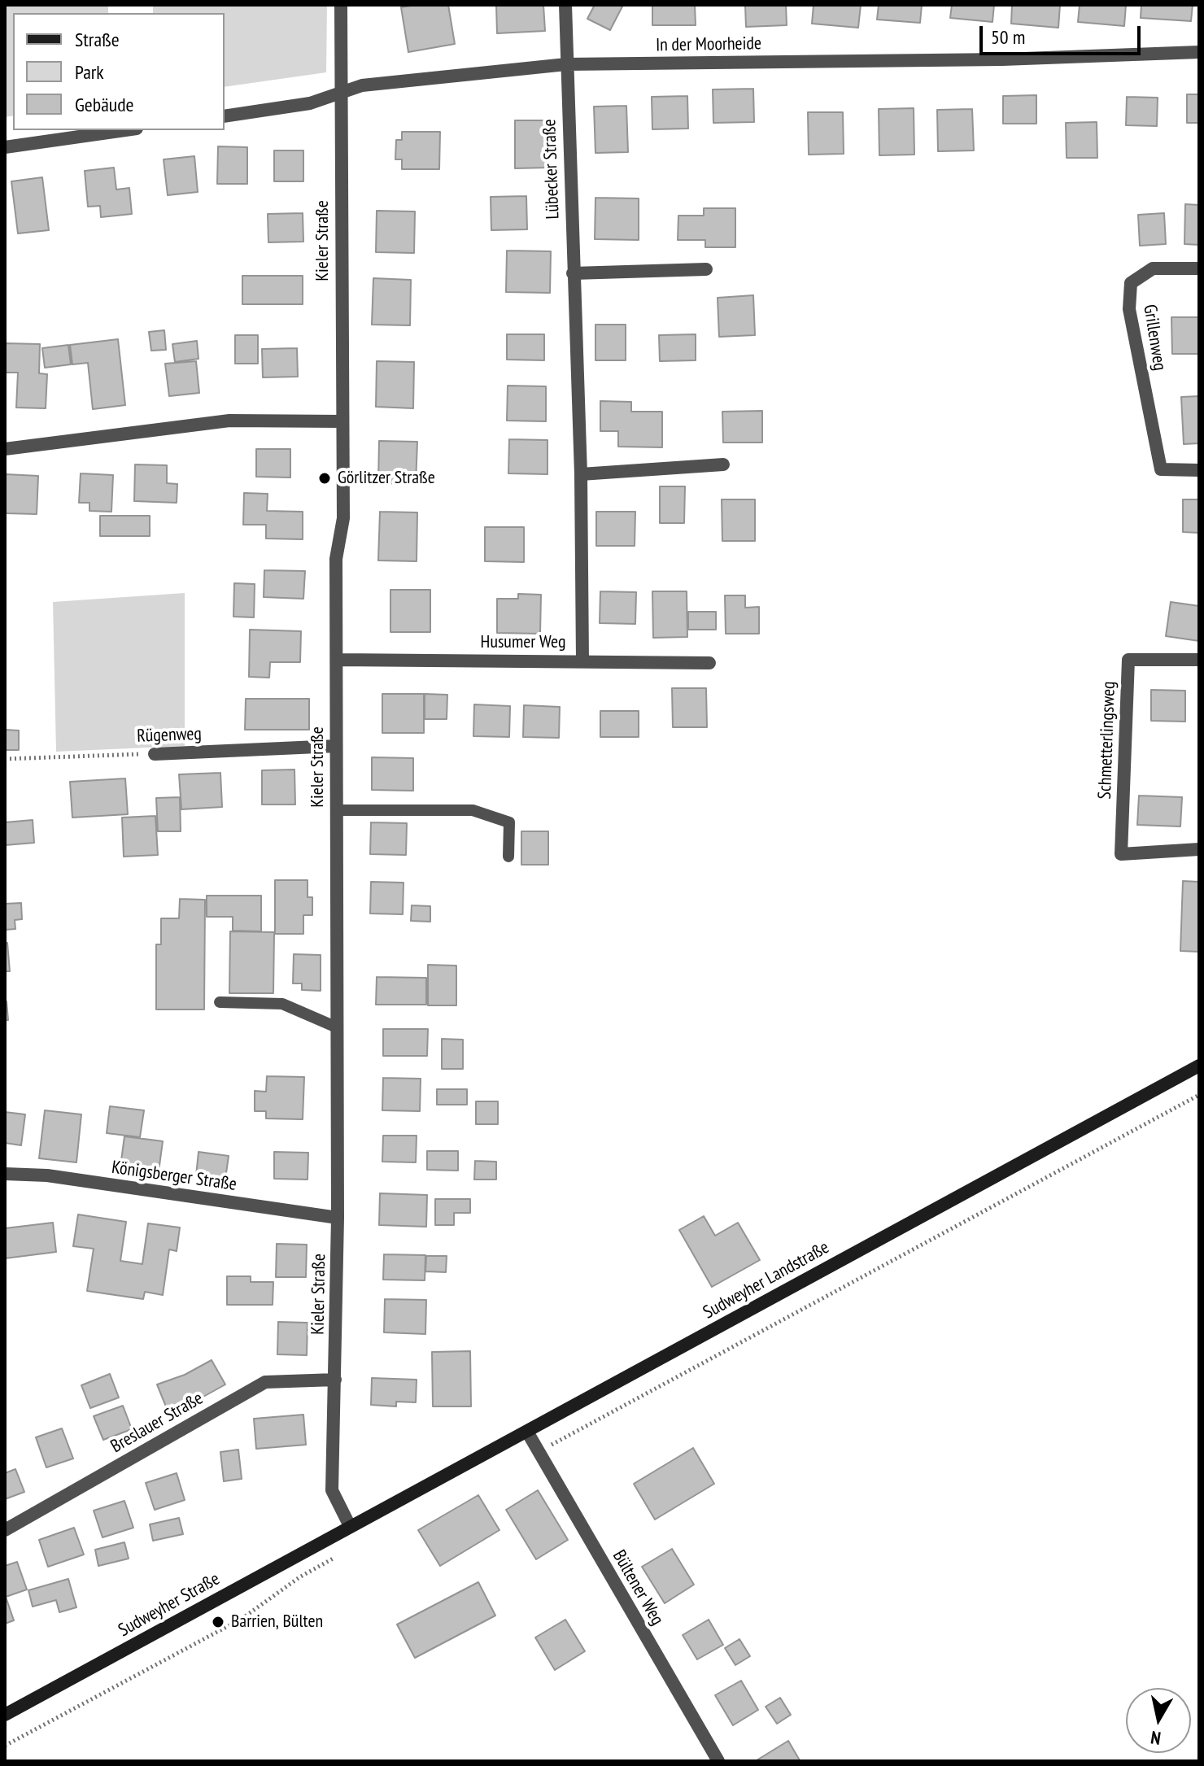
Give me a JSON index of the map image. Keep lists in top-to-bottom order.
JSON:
{
  "streets": {
    "main road": ["Sudweyher Landstraße", "Sudweyher Straße"],
    "street": [
      "In der Moorheide",
      "Lübecker Straße",
      "Kieler Straße",
      "Grillenweg",
      "Husumer Weg",
      "Rügenweg",
      "Schmetterlingsweg",
      "Königsberger Straße",
      "Breslauer Straße",
      "Bültener Weg"
    ]
  },
  "crossings": [
    ["In der Moorheide", "Lübecker Straße"],
    ["In der Moorheide", "Kieler Straße"],
    ["Lübecker Straße", "Husumer Weg"],
    ["Kieler Straße", "Husumer Weg"],
    ["Kieler Straße", "Rügenweg"],
    ["Kieler Straße", "Königsberger Straße"],
    ["Kieler Straße", "Sudweyher Landstraße"],
    ["Kieler Straße", "Breslauer Straße"],
    ["Kieler Straße", "Sudweyher Straße"],
    ["Sudweyher Landstraße", "Bültener Weg"],
    ["Sudweyher Landstraße", "Sudweyher Straße"]
  ],
  "places": ["Görlitzer Straße", "Barrien, Bülten"],
  "legend": ["Straße", "Park", "Gebäude"],
  "scale_bar": "50 m",
  "north": "bottom"
}
